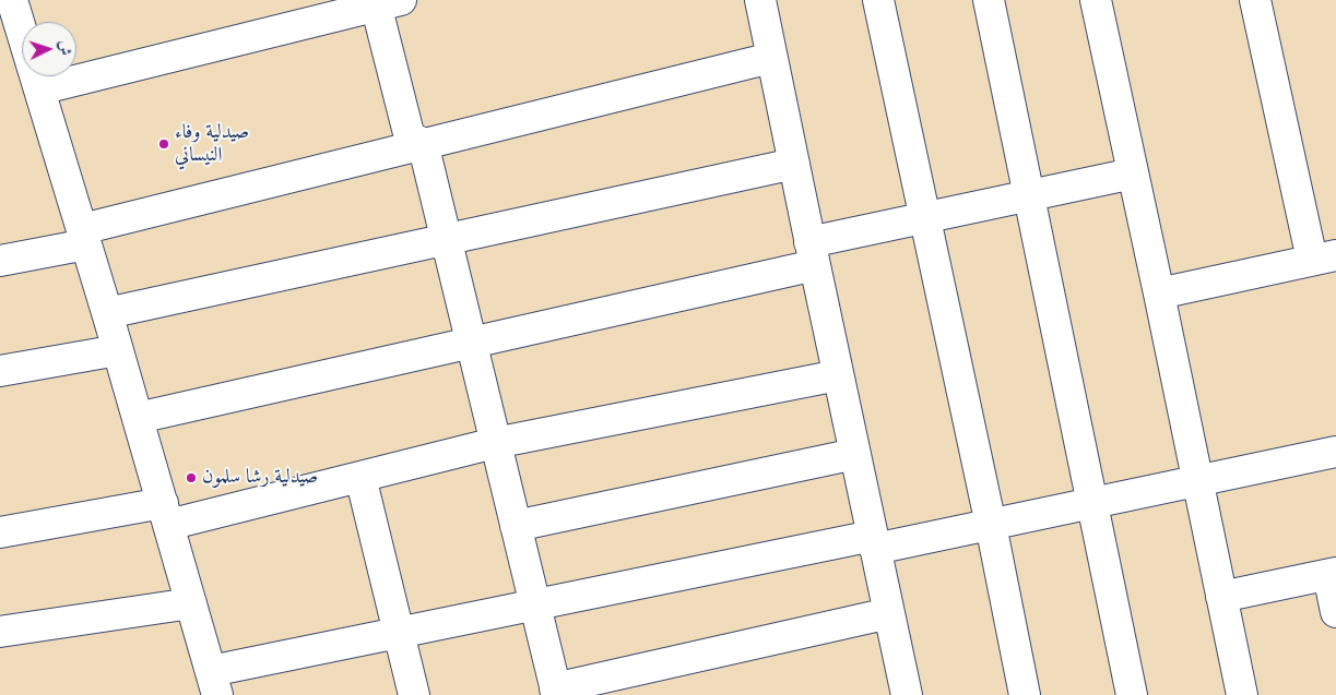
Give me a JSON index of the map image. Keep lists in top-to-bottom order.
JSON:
{
  "places": ["صيدلية وفاء النيساني", "صيدلية رشا سلمون"],
  "north": "right"
}
